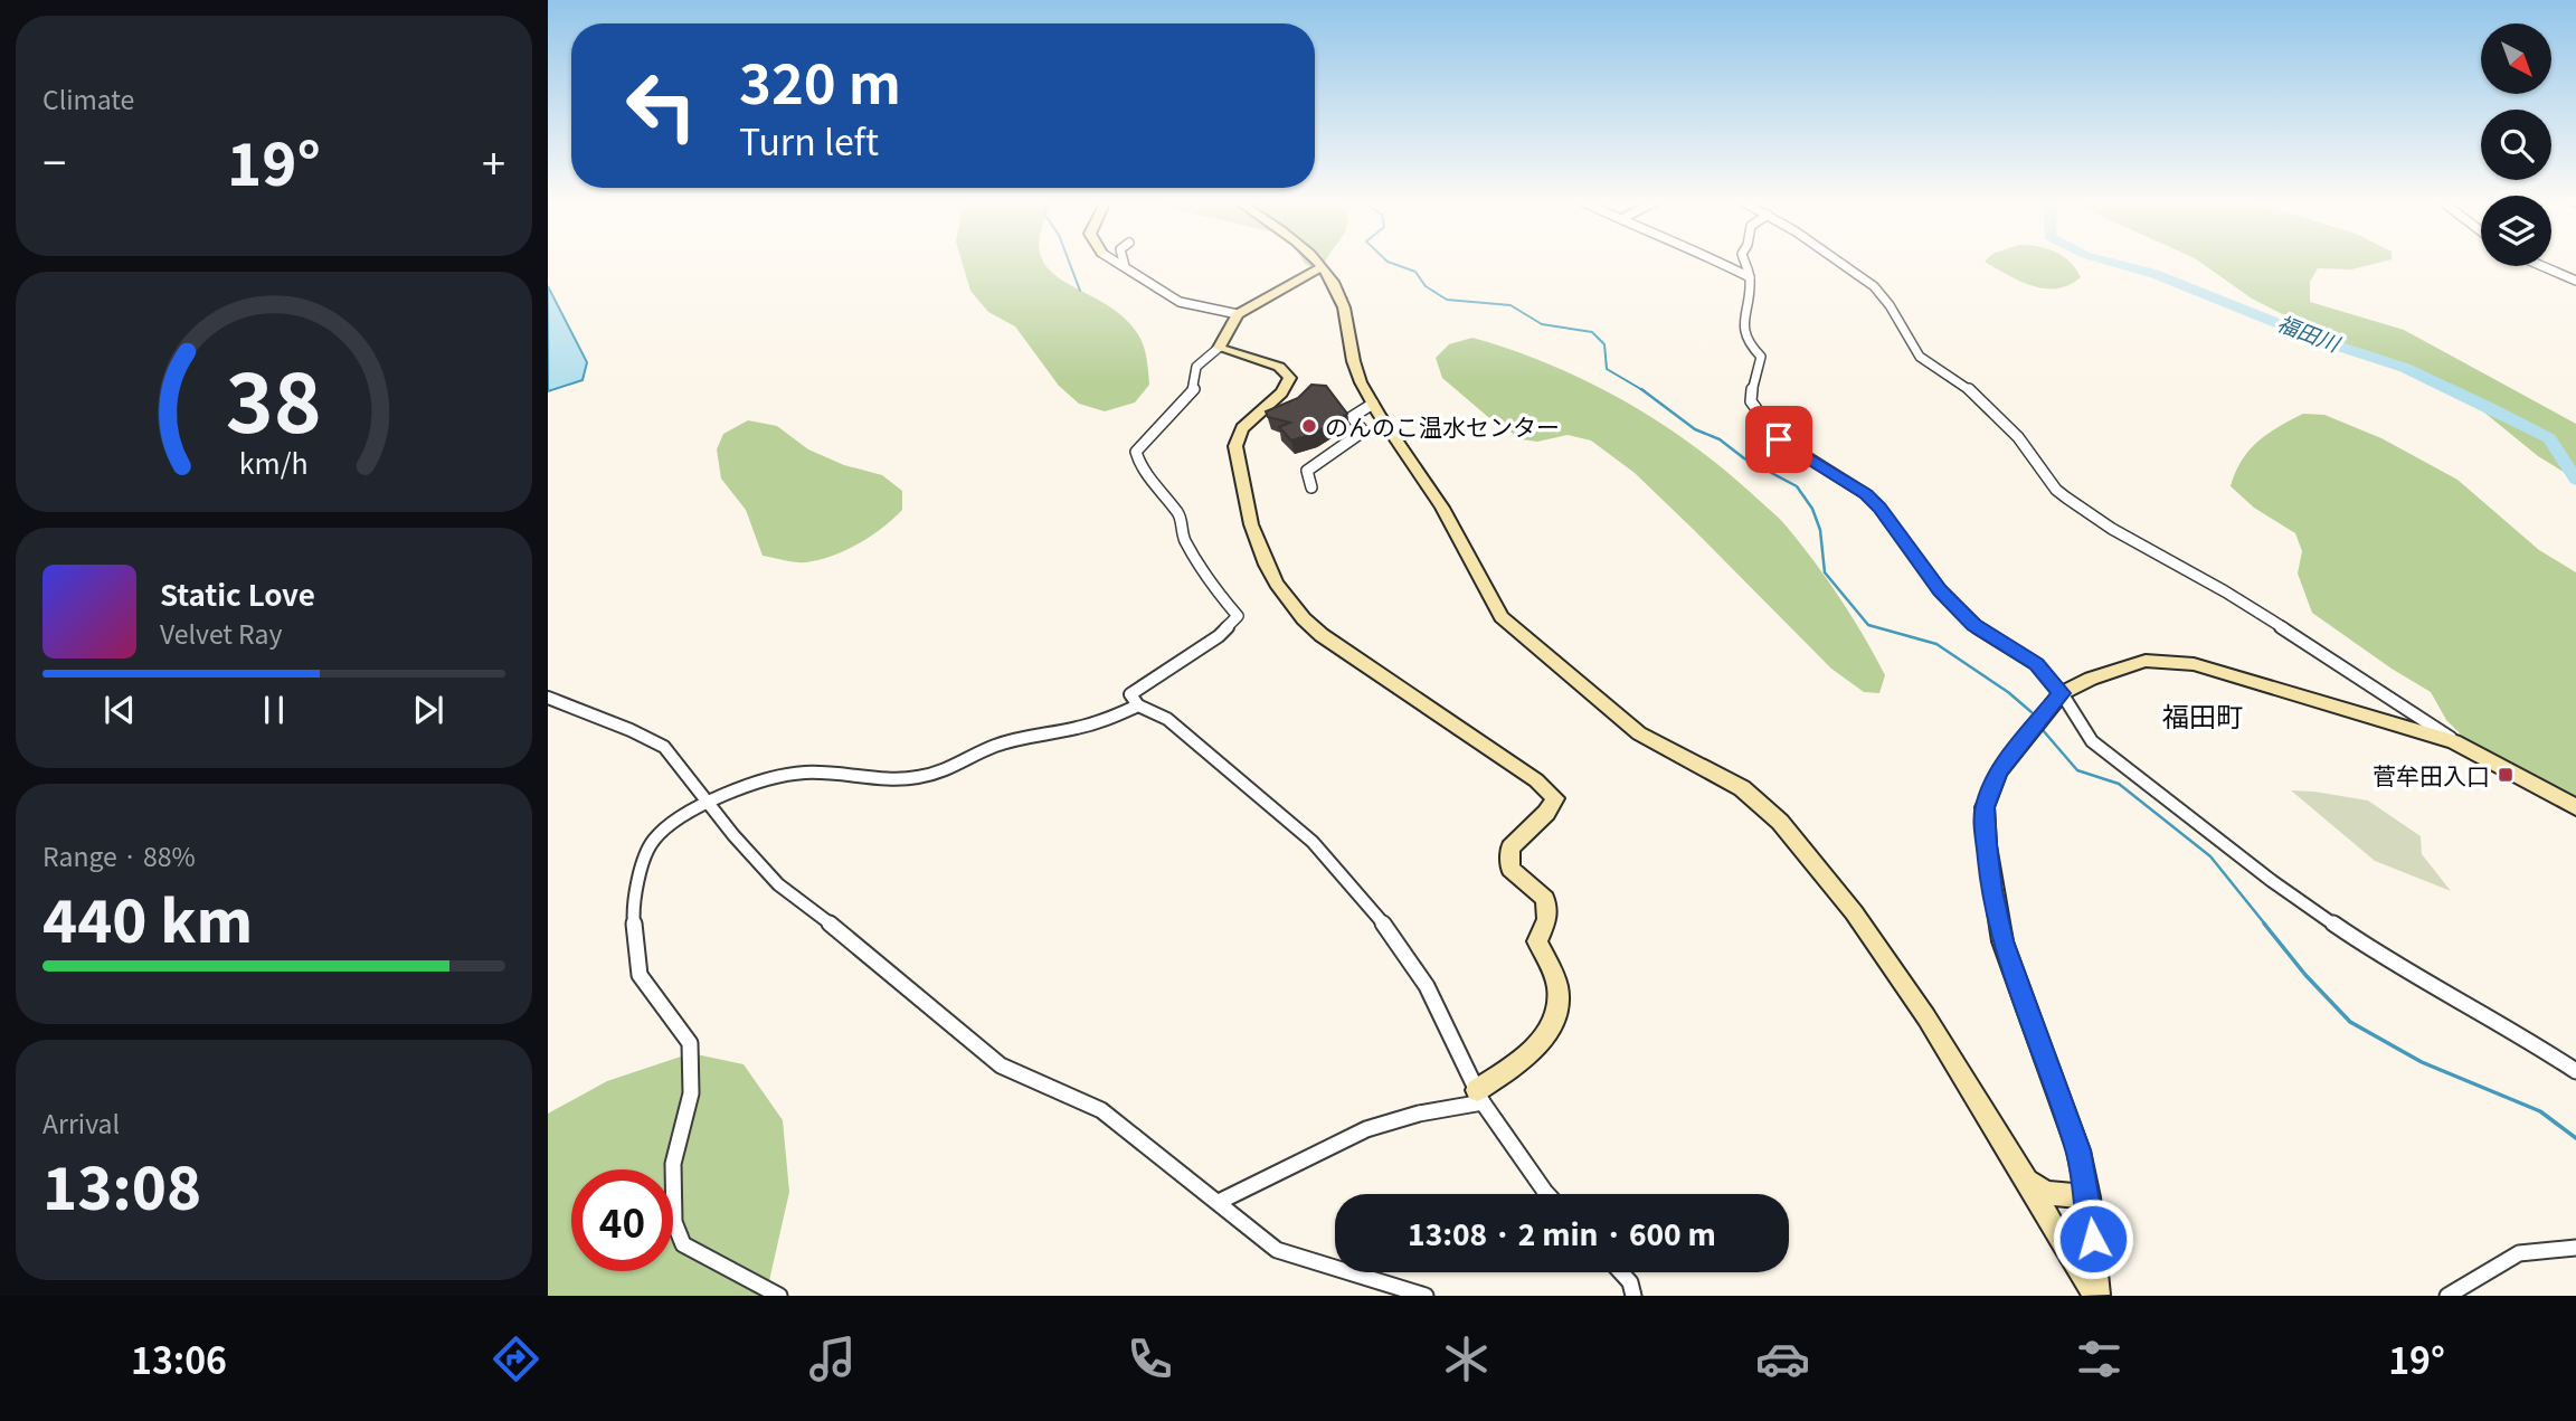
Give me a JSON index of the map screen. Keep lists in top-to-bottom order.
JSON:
{
  "districts": ["福田町"],
  "water": ["福田川"],
  "places": {
    "other": ["のんのこ温水センター"],
    "transit": ["菅牟田入口"]
  },
  "north": "bottom right",
  "page": {
    "tile": [
      "Climate",
      ["Range · 88%", "440 km"],
      ["Arrival", "13:08"]
    ],
    "turn": ["320 m", "Turn left"],
    "heat": ["−", "19°", "+"],
    "song": ["Static Love", "Velvet Ray"],
    "limit": "40",
    "trip": "13:08 · 2 min · 600 m",
    "tabs": ["13:06", "19°"],
    "gauge": ["38", "km/h"]
  }
}
